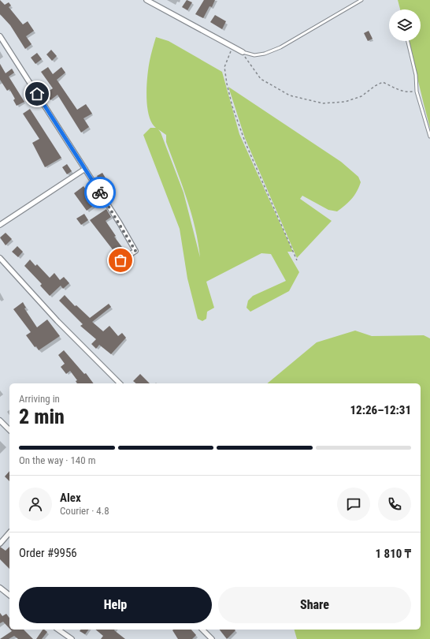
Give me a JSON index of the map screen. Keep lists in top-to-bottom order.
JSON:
{
  "page": {
    "heading": ["2 min", "Arriving in", "12:26–12:31"],
    "panel": [
      "Alex",
      "Courier · 4.8",
      "Order #9956",
      "1 810 ₸"
    ],
    "bar": "On the way · 140 m",
    "buttons": ["Help", "Share"]
  }
}
